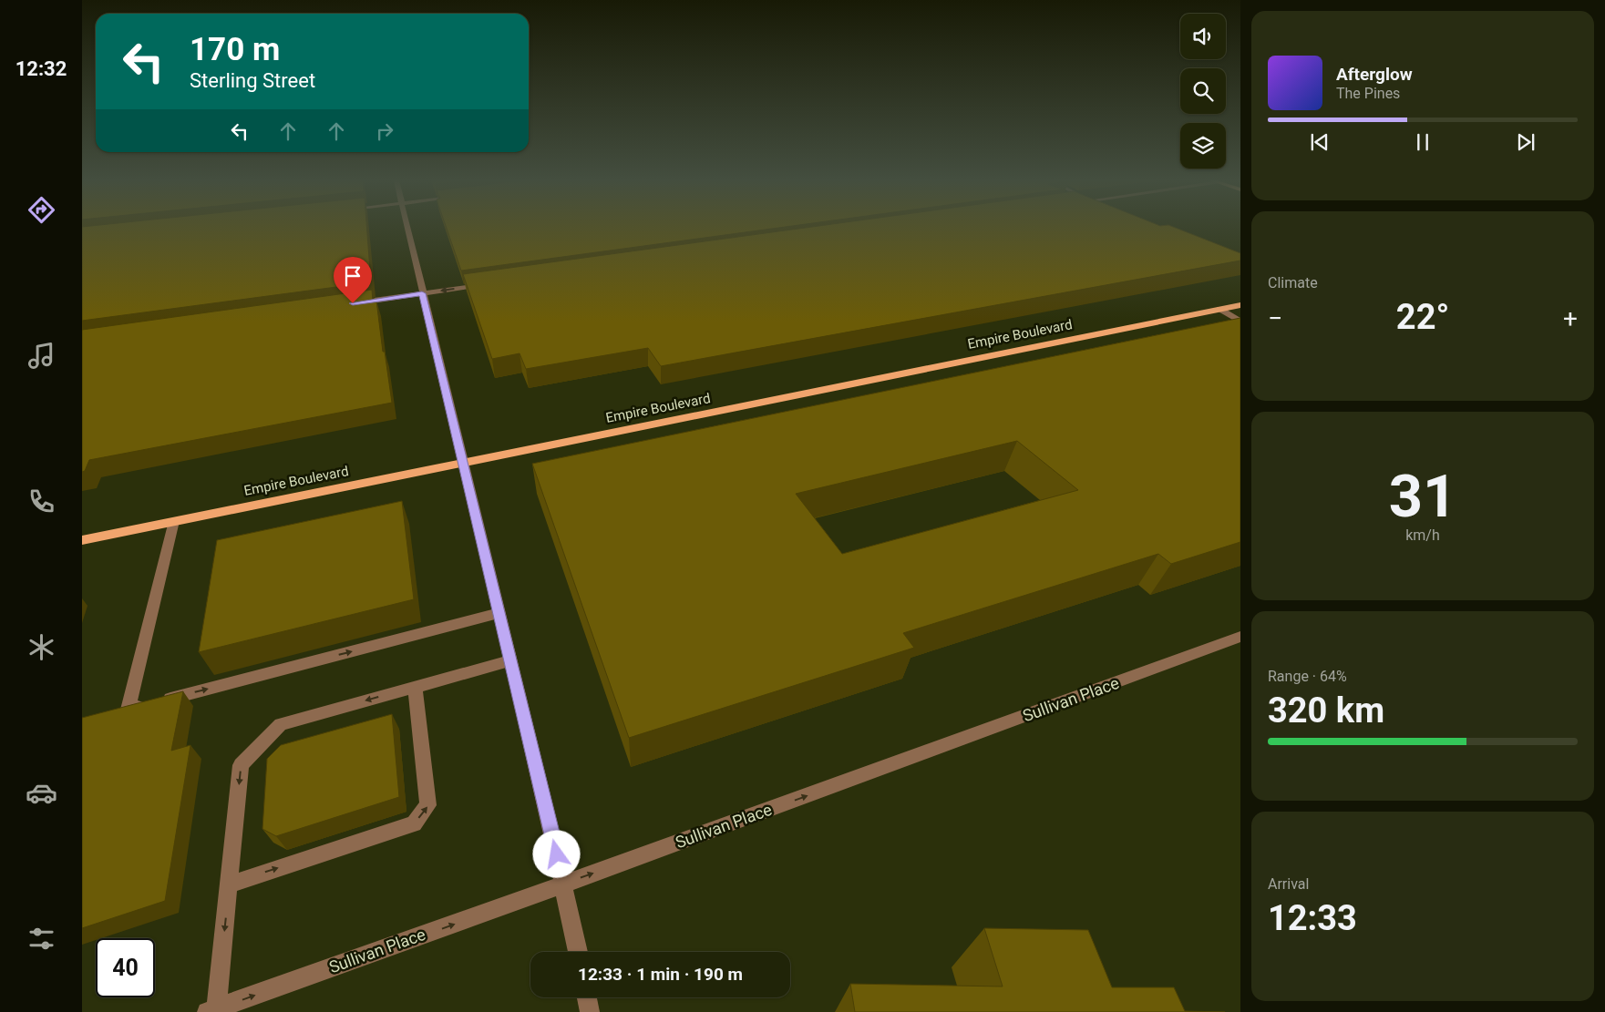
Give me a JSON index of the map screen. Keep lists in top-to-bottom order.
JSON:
{
  "streets": {
    "main road": ["Empire Boulevard"],
    "street": ["Sullivan Place"]
  },
  "one_way": ["Sullivan Place"],
  "page": {
    "tabs": "12:32",
    "turn": ["170 m", "Sterling Street"],
    "song": ["Afterglow", "The Pines"],
    "tile": [
      "Climate",
      ["31", "km/h"],
      ["Range · 64%", "320 km"],
      ["Arrival", "12:33"]
    ],
    "heat": ["−", "22°", "+"],
    "limit": "40",
    "trip": "12:33 · 1 min · 190 m"
  }
}
